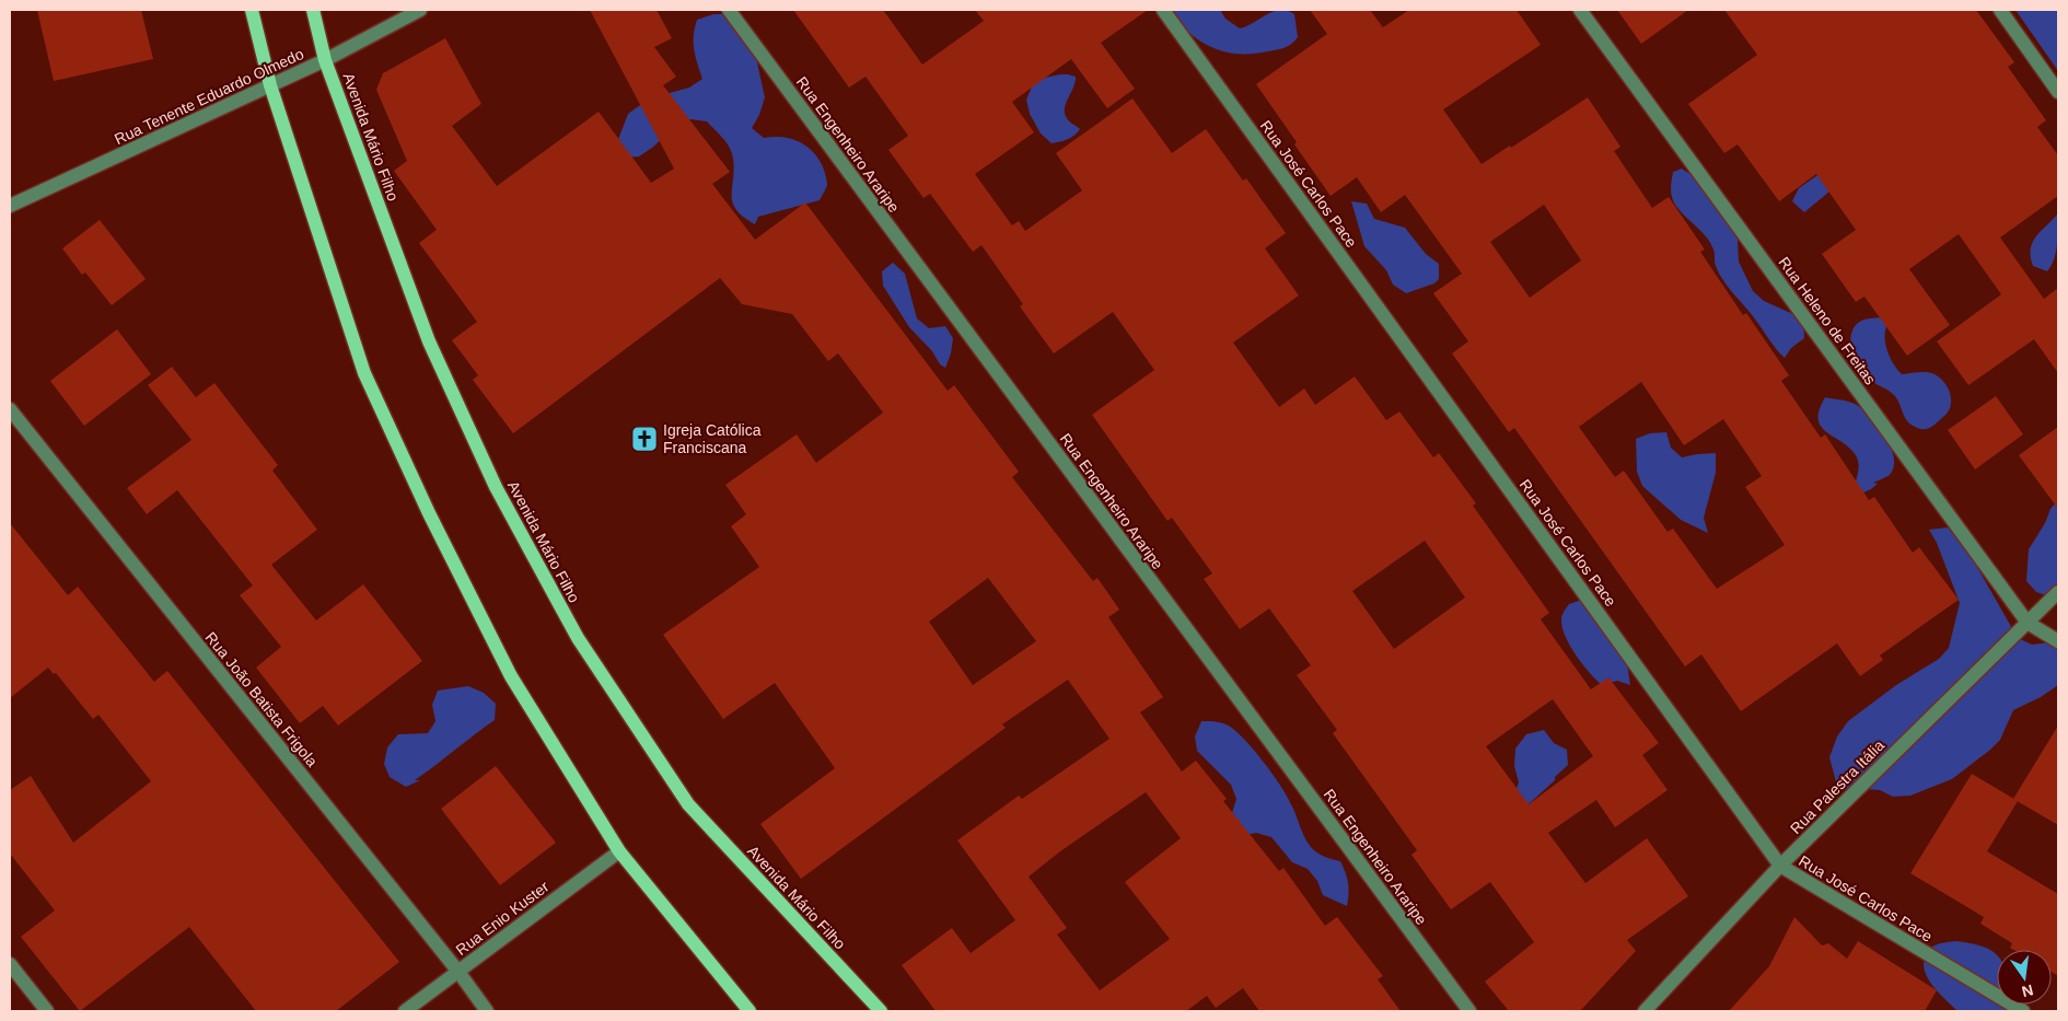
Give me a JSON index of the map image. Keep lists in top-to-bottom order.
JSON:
{
  "streets": {
    "main road": ["Avenida Mário Filho"],
    "street": [
      "Rua Tenente Eduardo Olmedo",
      "Rua Engenheiro Araripe",
      "Rua José Carlos Pace",
      "Rua Heleno de Freitas",
      "Rua João Batista Frigola",
      "Rua Palestra Itália",
      "Rua Enio Kuster"
    ]
  },
  "crossings": [
    ["Rua Tenente Eduardo Olmedo", "Avenida Mário Filho"],
    ["Rua José Carlos Pace", "Rua Palestra Itália"],
    ["Rua Heleno de Freitas", "Rua Palestra Itália"],
    ["Rua João Batista Frigola", "Rua Enio Kuster"]
  ],
  "places": {
    "church": ["Igreja Católica Franciscana"]
  },
  "north": "bottom"
}
